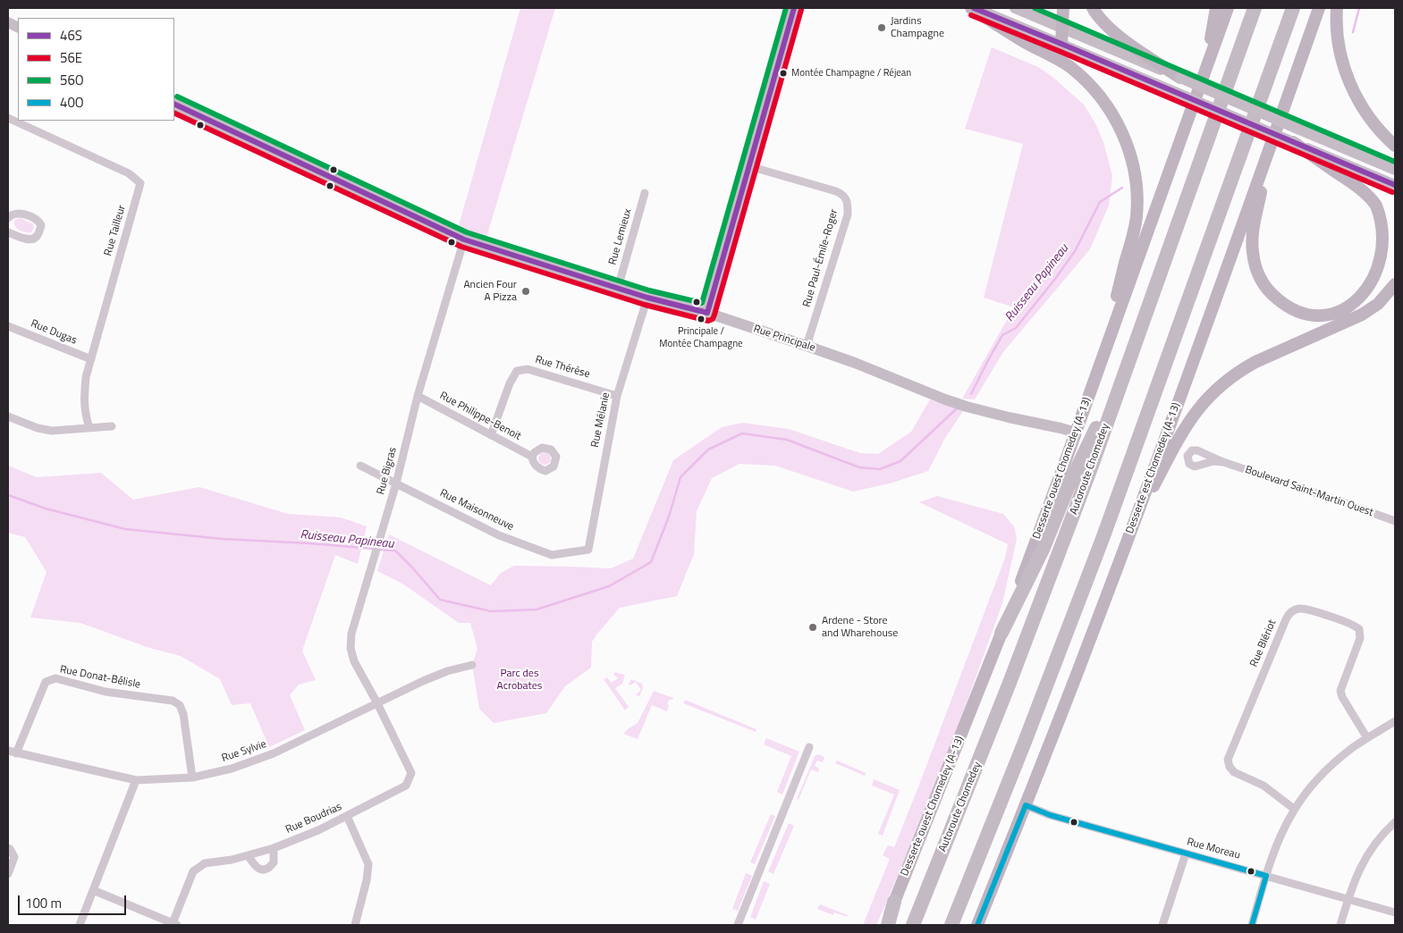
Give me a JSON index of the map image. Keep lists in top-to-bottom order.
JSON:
{
  "streets": {
    "highway": ["Autoroute Chomedey"],
    "main road": ["Desserte ouest Chomedey (A-13)", "Desserte est Chomedey (A-13)"],
    "street": [
      "Rue Tailleur",
      "Rue Lemieux",
      "Rue Paul-Émile-Roger",
      "Rue Dugas",
      "Rue Principale",
      "Rue Thérèse",
      "Rue Philippe-Benoit",
      "Rue Mélanie",
      "Rue Bigras",
      "Boulevard Saint-Martin Ouest",
      "Rue Maisonneuve",
      "Rue Blériot",
      "Rue Donat-Bélisle",
      "Rue Sylvie",
      "Rue Boudrias",
      "Rue Moreau"
    ]
  },
  "crossings": [
    ["Rue Tailleur", "Rue Dugas"],
    ["Rue Lemieux", "Rue Principale"],
    ["Rue Paul-Émile-Roger", "Rue Principale"],
    ["Rue Principale", "Rue Mélanie"],
    ["Rue Principale", "Desserte ouest Chomedey (A-13)"],
    ["Rue Principale", "Rue Bigras"],
    ["Rue Thérèse", "Rue Philippe-Benoit"],
    ["Rue Thérèse", "Rue Mélanie"],
    ["Rue Philippe-Benoit", "Rue Bigras"],
    ["Rue Mélanie", "Rue Maisonneuve"],
    ["Desserte est Chomedey (A-13)", "Rue Moreau"],
    ["Rue Bigras", "Rue Maisonneuve"],
    ["Rue Bigras", "Rue Sylvie"],
    ["Rue Bigras", "Rue Boudrias"],
    ["Rue Donat-Bélisle", "Rue Sylvie"],
    ["Rue Sylvie", "Rue Boudrias"]
  ],
  "water": ["Ruisseau Papineau"],
  "parks": ["Parc des Acrobates"],
  "places": [
    "Jardins Champagne",
    "Montée Champagne / Réjean",
    "Ancien Four A Pizza",
    "Principale / Montée Champagne",
    "Ardene - Store and Wharehouse"
  ],
  "lines": [
    "transit line 46S",
    "transit line 56O",
    "transit line 56E",
    "transit line 40O"
  ],
  "legend": [
    "46S",
    "56E",
    "56O",
    "40O"
  ],
  "scale_bar": "100 m"
}
